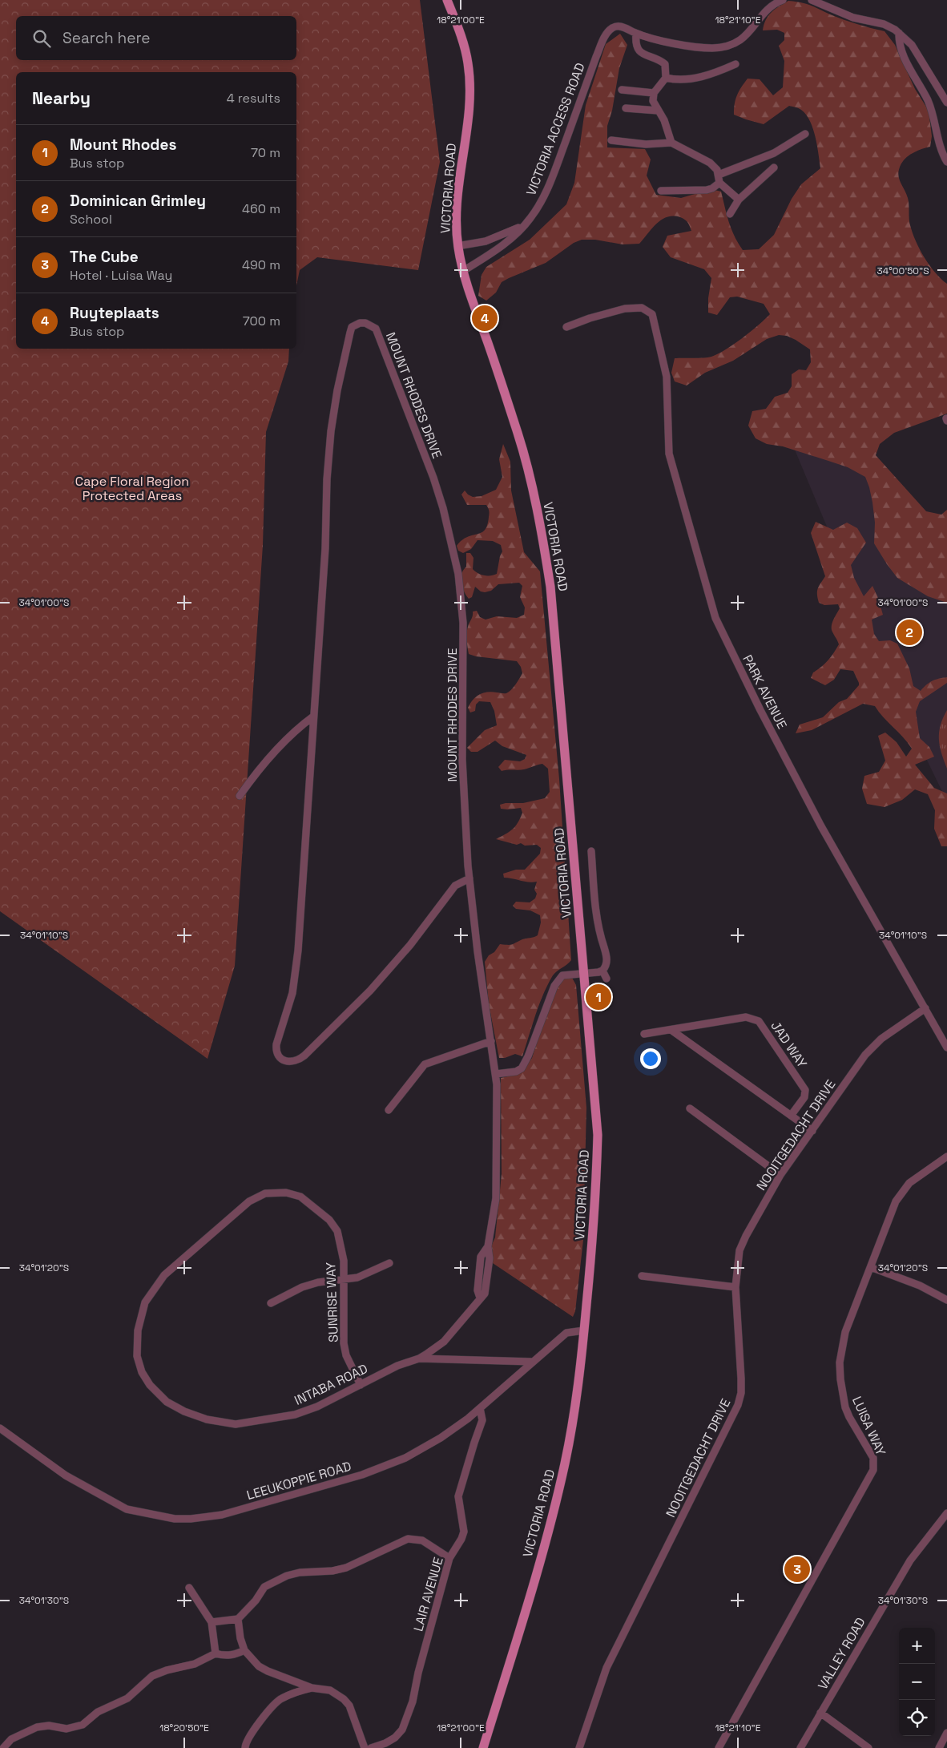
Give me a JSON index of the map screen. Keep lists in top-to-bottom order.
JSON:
{
  "streets": {
    "main road": ["VICTORIA ROAD"],
    "street": [
      "VICTORIA ACCESS ROAD",
      "MOUNT RHODES DRIVE",
      "PARK AVENUE",
      "JAD WAY",
      "NOOITGEDACHT DRIVE",
      "SUNRISE WAY",
      "INTABA ROAD",
      "LUISA WAY",
      "LEEUKOPPIE ROAD",
      "LAIR AVENUE",
      "VALLEY ROAD"
    ]
  },
  "crossings": [
    ["VICTORIA ACCESS ROAD", "VICTORIA ROAD"],
    ["VICTORIA ROAD", "LEEUKOPPIE ROAD"],
    ["MOUNT RHODES DRIVE", "INTABA ROAD"],
    ["PARK AVENUE", "NOOITGEDACHT DRIVE"],
    ["SUNRISE WAY", "INTABA ROAD"],
    ["INTABA ROAD", "LEEUKOPPIE ROAD"],
    ["LEEUKOPPIE ROAD", "LAIR AVENUE"]
  ],
  "parks": ["Cape Floral Region Protected Areas"],
  "page": {
    "search": "Search here",
    "heading": ["Nearby", "4 results"],
    "list": [
      {
        "mark": "1",
        "name": "Mount Rhodes",
        "note": "Bus stop",
        "value": "70 m"
      },
      {
        "mark": "2",
        "name": "Dominican Grimley",
        "note": "School",
        "value": "460 m"
      },
      {
        "mark": "3",
        "name": "The Cube",
        "note": "Hotel · Luisa Way",
        "value": "490 m"
      },
      {
        "mark": "4",
        "name": "Ruyteplaats",
        "note": "Bus stop",
        "value": "700 m"
      }
    ],
    "pins": [
      "4",
      "2",
      "1",
      "3"
    ],
    "map_buttons": ["+", "−"]
  },
  "coordinates": [
    "18°21'00\"E",
    "18°21'10\"E",
    "34°00'50\"S",
    "34°01'00\"S",
    "34°01'10\"S",
    "34°01'20\"S",
    "34°01'30\"S",
    "18°20'50\"E"
  ]
}
